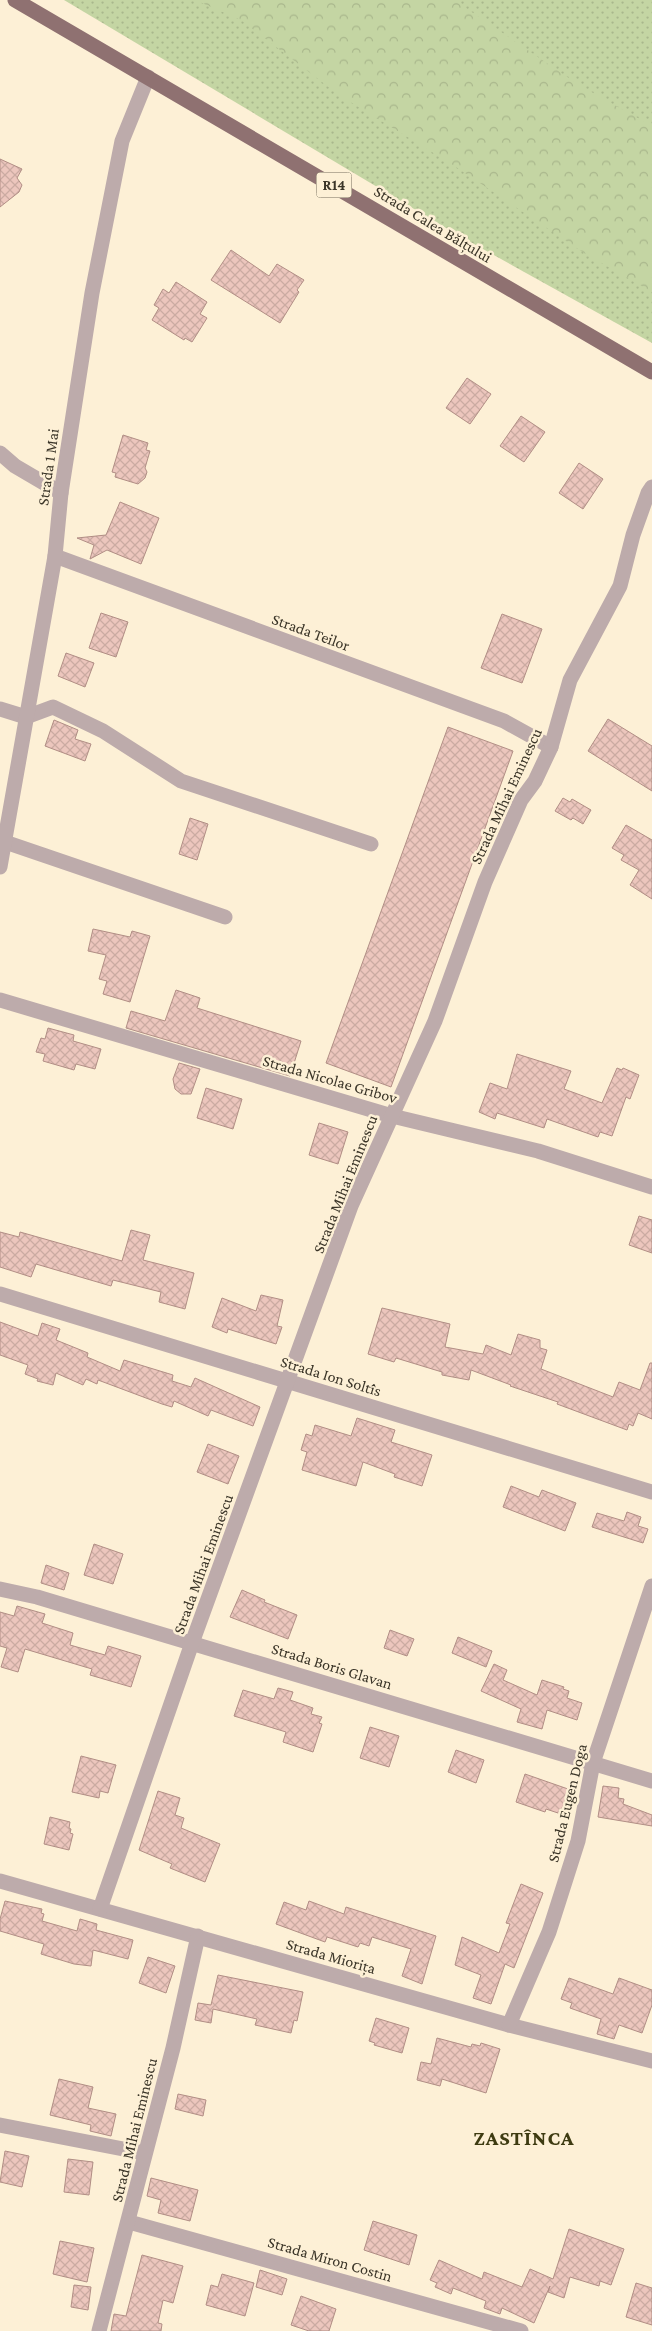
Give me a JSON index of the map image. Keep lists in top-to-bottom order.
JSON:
{
  "streets": {
    "main road": ["R14", "Strada Calea Bălțului"],
    "street": [
      "Strada 1 Mai",
      "Strada Teilor",
      "Strada Mihai Eminescu",
      "Strada Nicolae Gribov",
      "Strada Ion Soltîs",
      "Strada Boris Glavan",
      "Strada Eugen Doga",
      "Strada Miorița",
      "Strada Miron Costin"
    ]
  },
  "crossings": [
    ["Strada Calea Bălțului", "Strada 1 Mai"],
    ["Strada 1 Mai", "Strada Teilor"],
    ["Strada Teilor", "Strada Mihai Eminescu"],
    ["Strada Mihai Eminescu", "Strada Nicolae Gribov"],
    ["Strada Mihai Eminescu", "Strada Ion Soltîs"],
    ["Strada Mihai Eminescu", "Strada Boris Glavan"],
    ["Strada Mihai Eminescu", "Strada Miorița"],
    ["Strada Mihai Eminescu", "Strada Miron Costin"],
    ["Strada Boris Glavan", "Strada Eugen Doga"],
    ["Strada Eugen Doga", "Strada Miorița"]
  ],
  "districts": ["ZASTÎNCA"]
}
